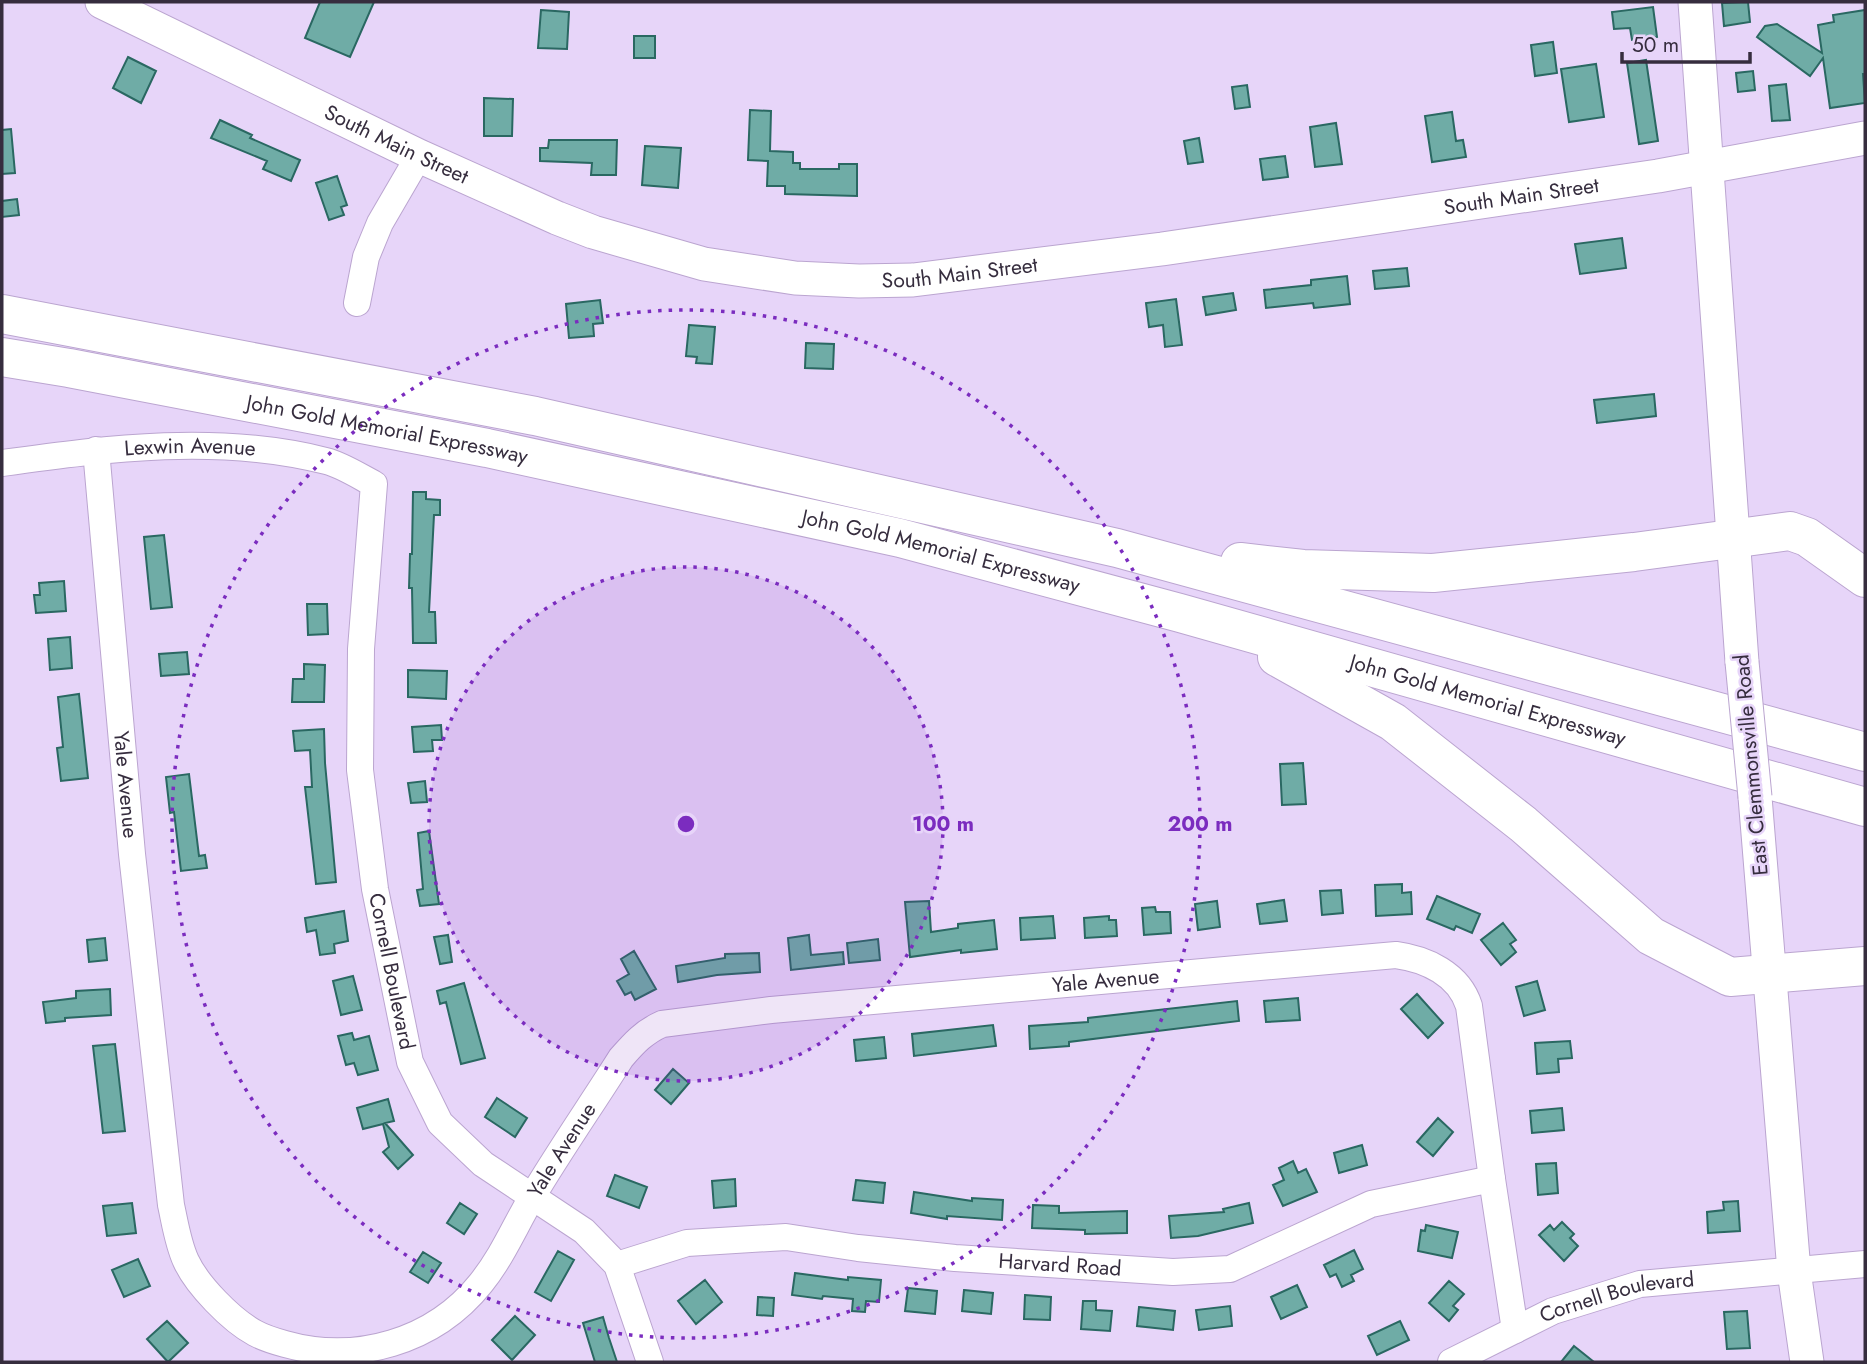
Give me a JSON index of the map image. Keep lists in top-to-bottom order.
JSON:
{
  "streets": {
    "highway": ["John Gold Memorial Expressway"],
    "main road": ["South Main Street", "East Clemmonsville Road"],
    "street": [
      "Lexwin Avenue",
      "Yale Avenue",
      "Cornell Boulevard",
      "Harvard Road"
    ]
  },
  "crossings": [
    ["South Main Street", "East Clemmonsville Road"],
    ["Lexwin Avenue", "Yale Avenue"],
    ["Lexwin Avenue", "Cornell Boulevard"],
    ["East Clemmonsville Road", "Cornell Boulevard"],
    ["Yale Avenue", "Cornell Boulevard"],
    ["Yale Avenue", "Harvard Road"],
    ["Cornell Boulevard", "Harvard Road"]
  ],
  "scale_bar": "50 m",
  "rings": ["100 m", "200 m"]
}
